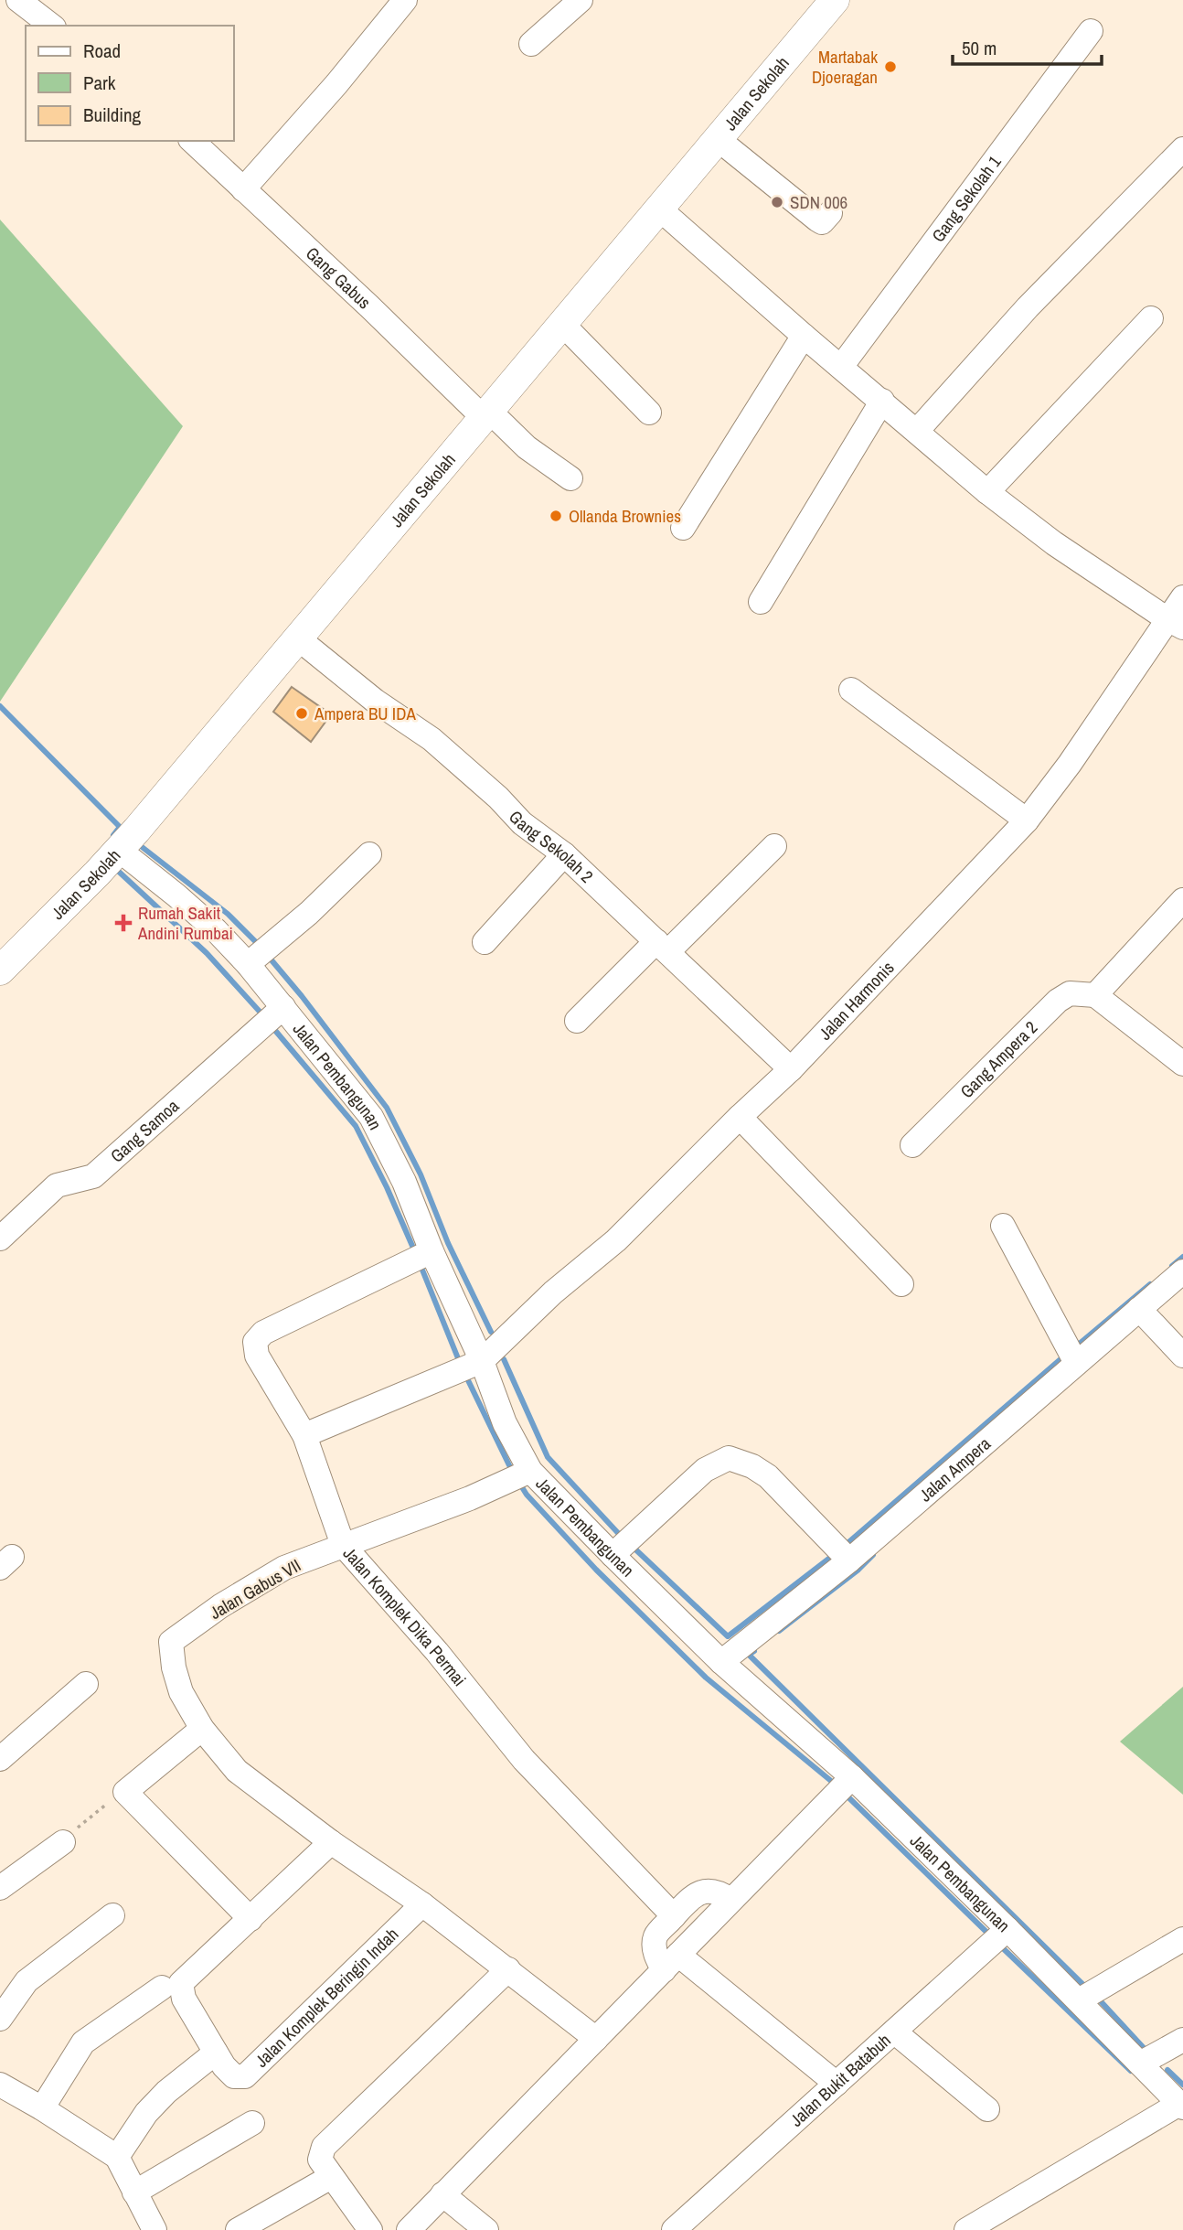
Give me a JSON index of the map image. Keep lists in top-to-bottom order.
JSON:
{
  "streets": {
    "street": [
      "Jalan Sekolah",
      "Gang Sekolah 1",
      "Gang Gabus",
      "Gang Sekolah 2",
      "Jalan Harmonis",
      "Gang Ampera 2",
      "Jalan Pembangunan",
      "Gang Samoa",
      "Jalan Ampera",
      "Jalan Gabus VII",
      "Jalan Komplek Dika Permai",
      "Jalan Komplek Beringin Indah",
      "Jalan Bukit Batabuh"
    ]
  },
  "crossings": [
    ["Jalan Sekolah", "Gang Gabus"],
    ["Jalan Sekolah", "Gang Sekolah 2"],
    ["Jalan Sekolah", "Jalan Pembangunan"],
    ["Gang Sekolah 2", "Jalan Harmonis"],
    ["Jalan Harmonis", "Jalan Pembangunan"],
    ["Jalan Pembangunan", "Gang Samoa"],
    ["Jalan Pembangunan", "Jalan Ampera"],
    ["Jalan Pembangunan", "Jalan Gabus VII"],
    ["Jalan Pembangunan", "Jalan Komplek Dika Permai"],
    ["Jalan Pembangunan", "Jalan Bukit Batabuh"],
    ["Jalan Gabus VII", "Jalan Komplek Dika Permai"]
  ],
  "places": {
    "other": [
      "Martabak Djoeragan",
      "SDN 006",
      "Ollanda Brownies",
      "Ampera BU IDA"
    ],
    "health": ["Rumah Sakit Andini Rumbai"]
  },
  "legend": ["Road", "Park", "Building"],
  "scale_bar": "50 m"
}
